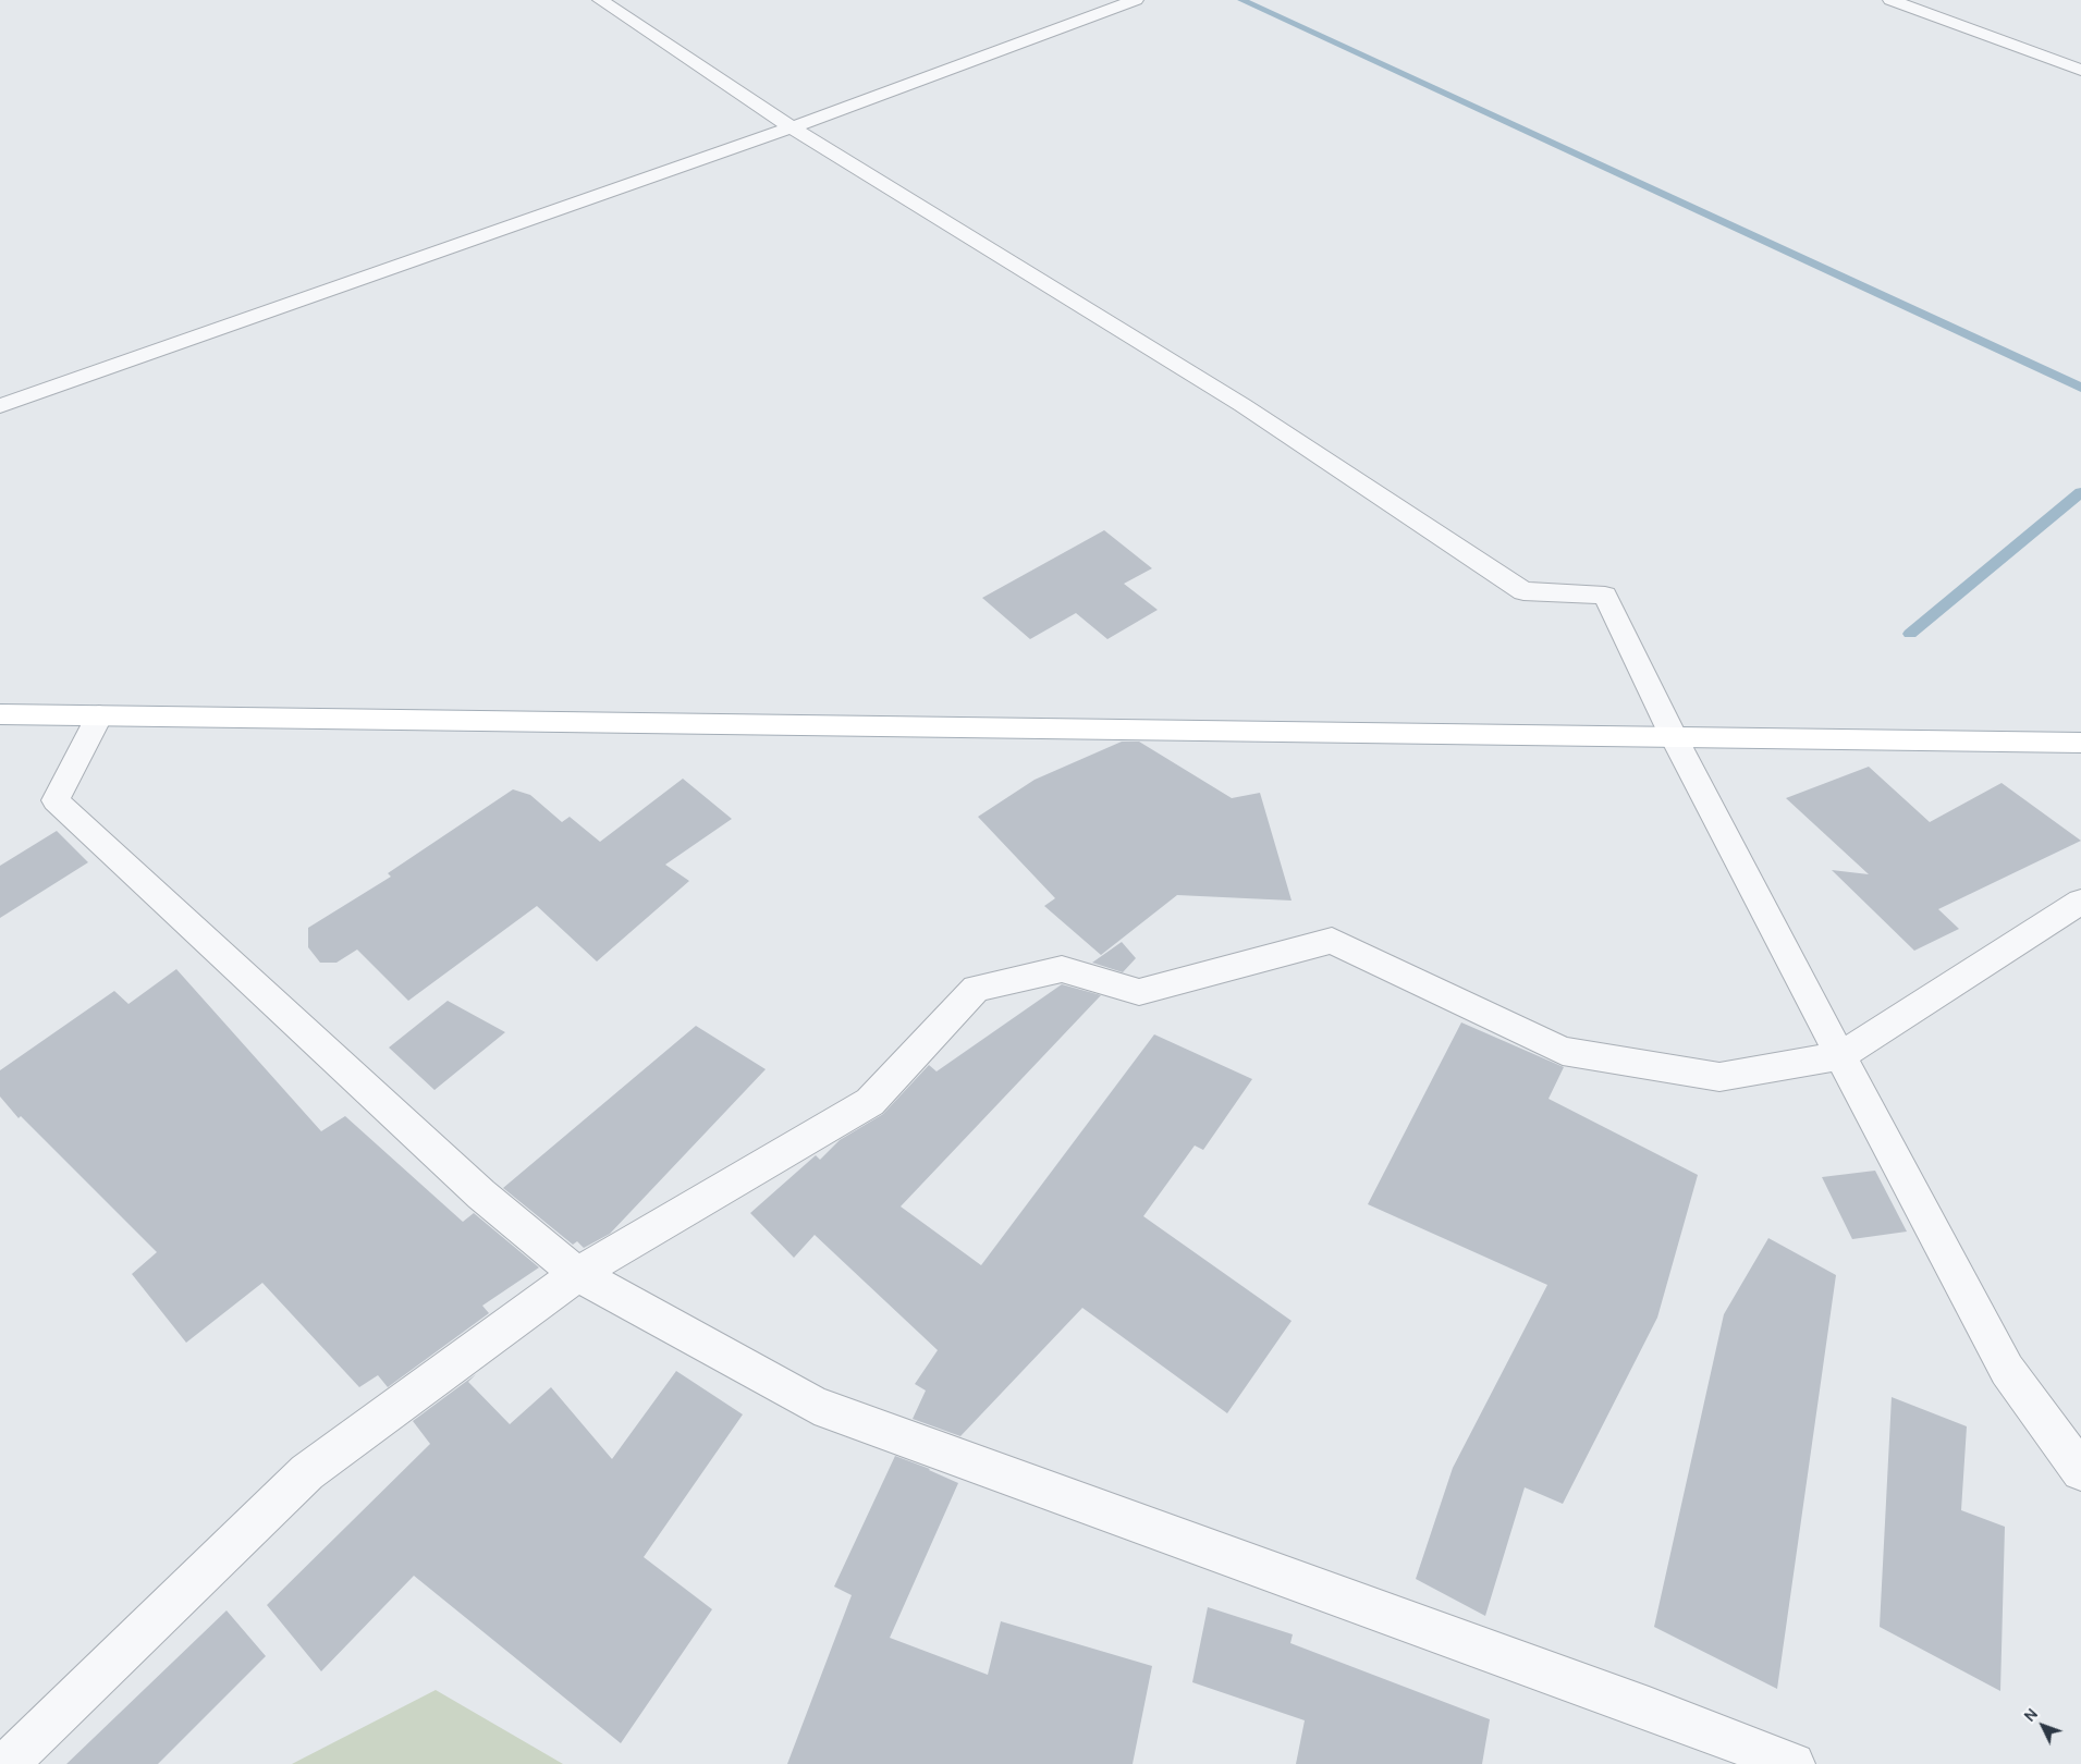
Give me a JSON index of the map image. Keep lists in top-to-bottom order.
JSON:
{
  "north": "top left"
}
